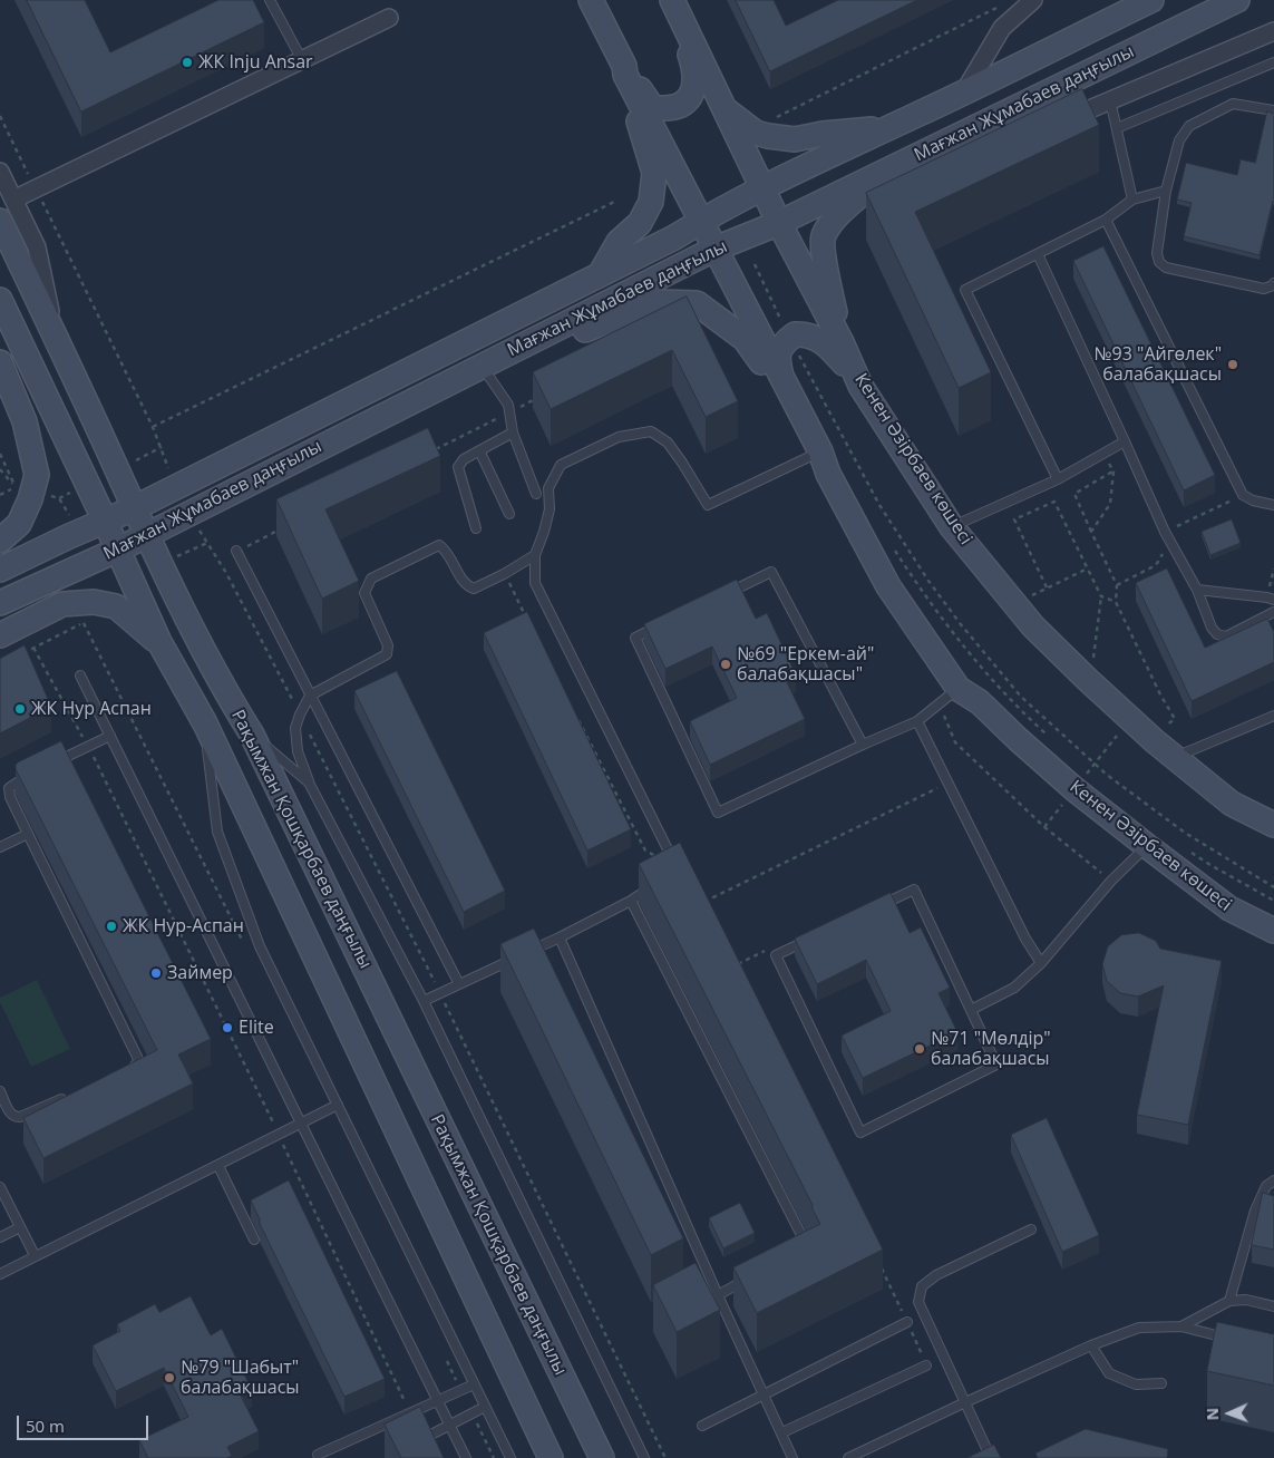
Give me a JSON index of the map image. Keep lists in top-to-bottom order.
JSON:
{
  "streets": {
    "main road": ["Мағжан Жұмабаев даңғылы", "Кенен Әзірбаев көшесі", "Рақымжан Қошқарбаев даңғылы"]
  },
  "crossings": [
    ["Мағжан Жұмабаев даңғылы", "Кенен Әзірбаев көшесі"],
    ["Мағжан Жұмабаев даңғылы", "Рақымжан Қошқарбаев даңғылы"]
  ],
  "places": [
    "ЖК Inju Ansar",
    "№93 \"Айгөлек\" балабақшасы",
    "№69 \"Еркем-ай\" балабақшасы\"",
    "ЖК Нур Аспан",
    "ЖК Нур-Аспан",
    "Займер",
    "Elite",
    "№71 \"Мөлдір\" балабақшасы",
    "№79 \"Шабыт\" балабақшасы"
  ],
  "scale_bar": "50 m",
  "north": "left"
}
